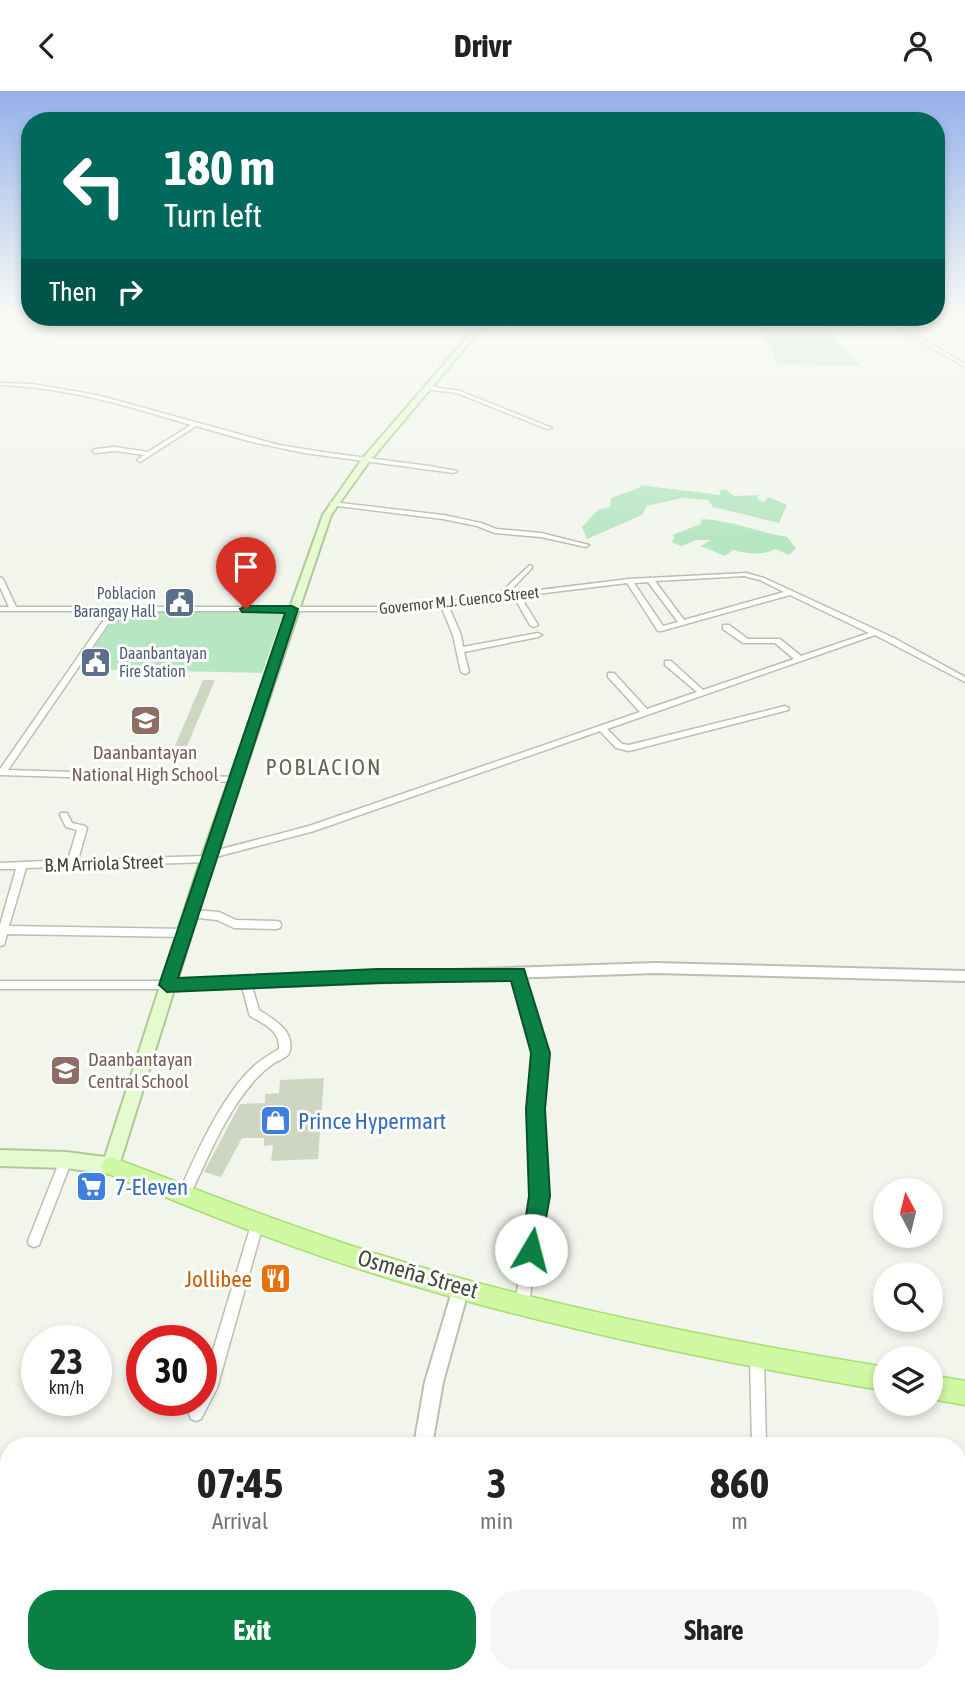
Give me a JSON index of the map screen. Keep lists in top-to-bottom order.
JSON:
{
  "streets": {
    "main road": ["Osmeña Street"],
    "street": ["Governor M.J. Cuenco Street", "B.M Arriola Street"]
  },
  "districts": ["POBLACION"],
  "places": {
    "public building": ["Poblacion Barangay Hall", "Daanbantayan Fire Station"],
    "school or university": ["Daanbantayan National High School", "Daanbantayan Central School"],
    "shop": ["Prince Hypermart"],
    "supermarket": ["7-Eleven"],
    "restaurant": ["Jollibee"]
  },
  "north": "top",
  "page": {
    "header": "Drivr",
    "turn": ["180 m", "Turn left"],
    "then": "Then",
    "speed": "23 km/h",
    "limit": "30",
    "eta": [
      "07:45",
      "Arrival",
      "3",
      "min",
      "860",
      "m"
    ],
    "buttons": ["Exit", "Share"]
  }
}
